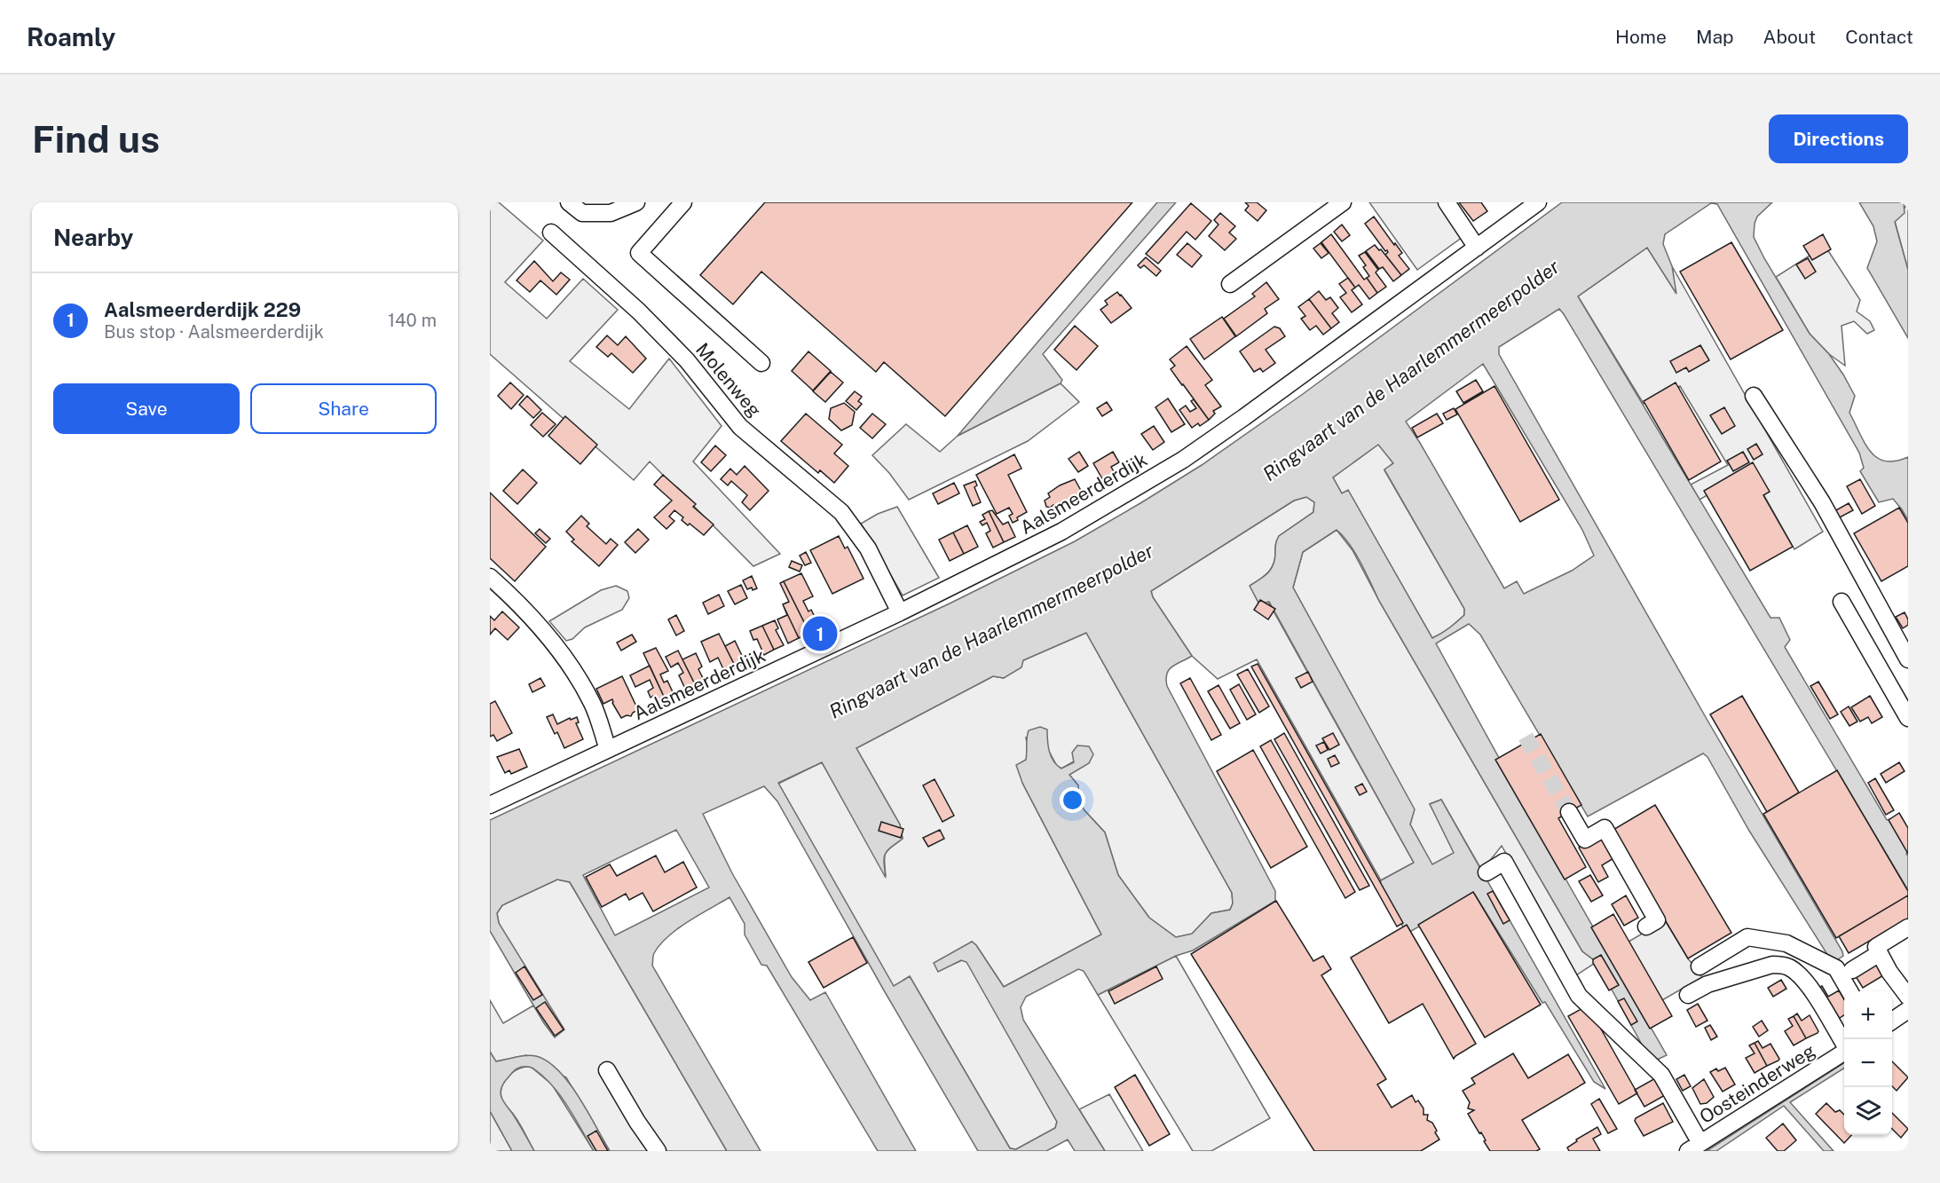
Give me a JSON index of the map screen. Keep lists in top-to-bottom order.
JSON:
{
  "streets": {
    "street": ["Molenweg", "Aalsmeerderdijk", "Oosteinderweg"]
  },
  "crossings": [
    ["Molenweg", "Aalsmeerderdijk"]
  ],
  "water": ["Ringvaart van de Haarlemmermeerpolder"],
  "page": {
    "header": "Roamly",
    "nav": [
      "Home",
      "Map",
      "About",
      "Contact"
    ],
    "buttons": [
      "Directions",
      ["Save", "Share"]
    ],
    "title": "Find us",
    "heading": "Nearby",
    "list": [
      {
        "mark": "1",
        "name": "Aalsmeerderdijk 229",
        "note": "Bus stop · Aalsmeerderdijk",
        "value": "140 m"
      }
    ],
    "pins": "1",
    "map_buttons": ["+", "−"]
  }
}
